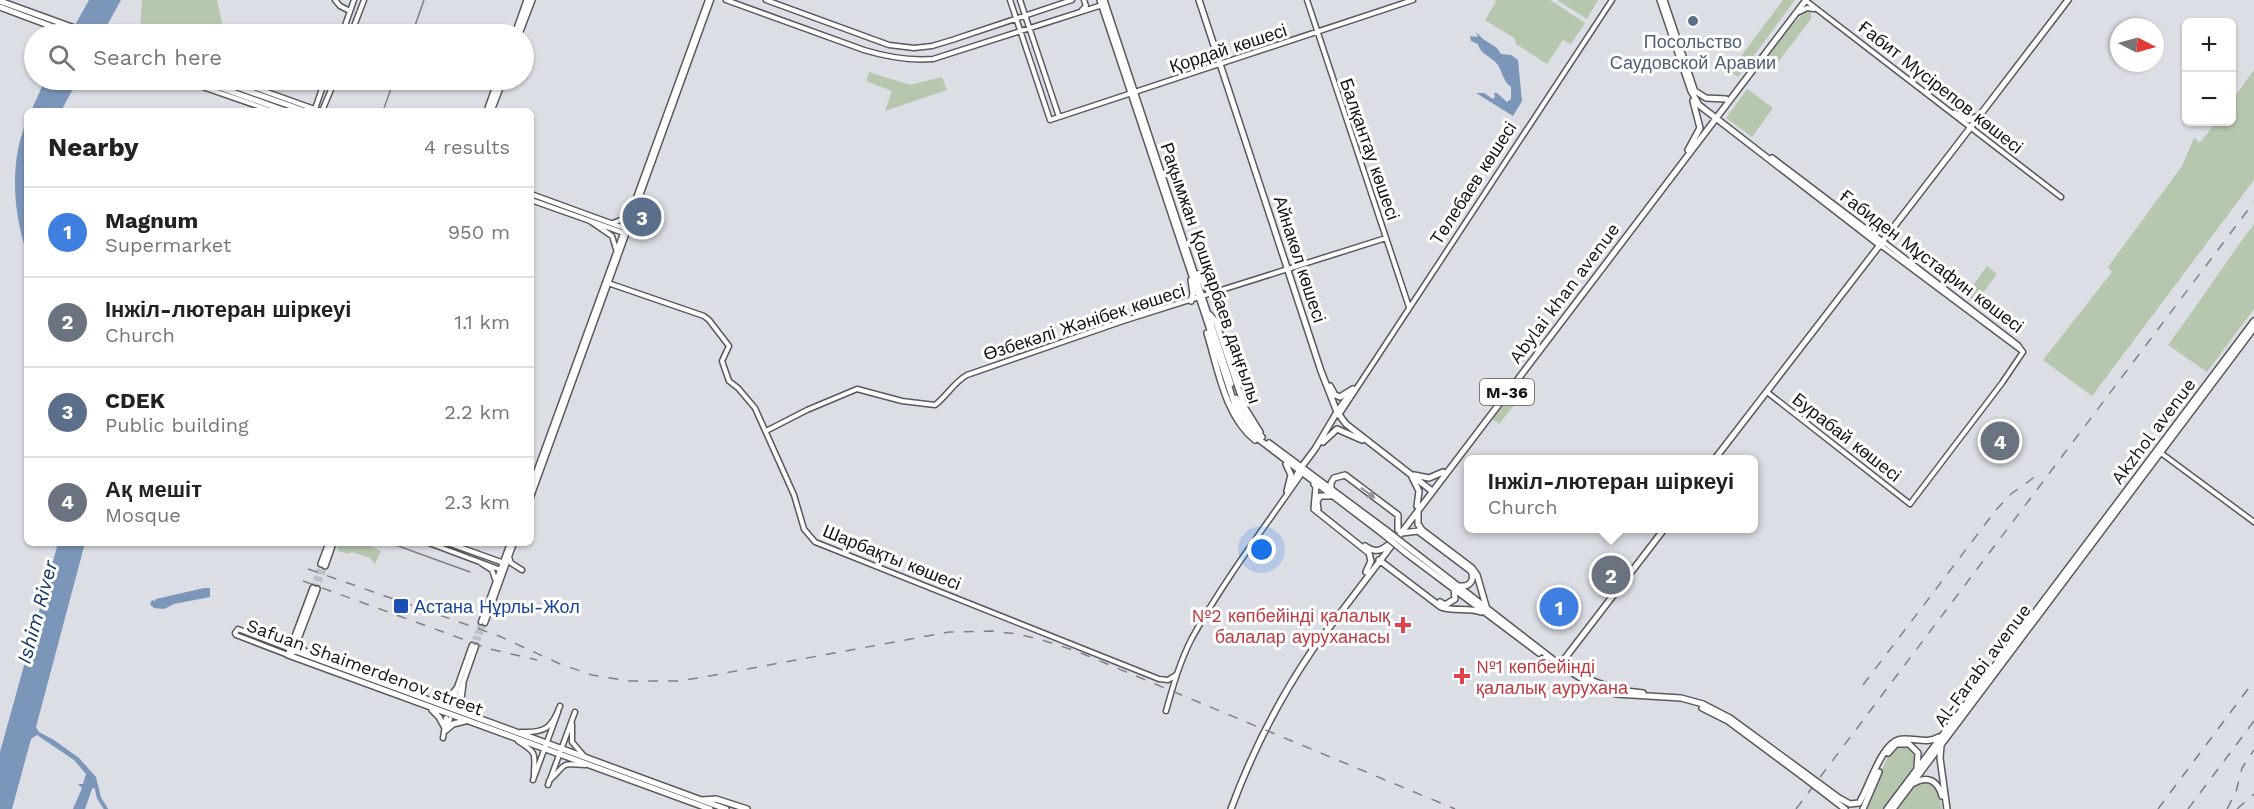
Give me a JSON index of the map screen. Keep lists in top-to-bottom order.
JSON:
{
  "streets": {
    "main road": [
      "Төлебаев көшесі",
      "Айнакөл көшесі",
      "Ғабиден Мұстафин көшесі",
      "Рақымжан Қошқарбаев даңғылы",
      "Abylai khan avenue",
      "M-36",
      "Akzhol avenue",
      "Al-Farabi avenue",
      "Safuan Shaimerdenov street"
    ],
    "street": [
      "Қордай көшесі",
      "Ғабит Мүсірепов көшесі",
      "Балқантау көшесі",
      "Өзбекәлі Жәнібек көшесі",
      "Бурабай көшесі",
      "Шарбақты көшесі"
    ]
  },
  "crossings": [
    ["Қордай көшесі", "Балқантау көшесі"],
    ["Қордай көшесі", "Айнакөл көшесі"],
    ["Қордай көшесі", "Рақымжан Қошқарбаев даңғылы"],
    ["Ғабит Мүсірепов көшесі", "Abylai khan avenue"],
    ["Балқантау көшесі", "Төлебаев көшесі"],
    ["Балқантау көшесі", "Өзбекәлі Жәнібек көшесі"],
    ["Төлебаев көшесі", "Айнакөл көшесі"],
    ["Төлебаев көшесі", "Рақымжан Қошқарбаев даңғылы"],
    ["Төлебаев көшесі", "Шарбақты көшесі"],
    ["Айнакөл көшесі", "Abylai khan avenue"],
    ["Айнакөл көшесі", "Өзбекәлі Жәнібек көшесі"],
    ["Ғабиден Мұстафин көшесі", "Abylai khan avenue"],
    ["Ғабиден Мұстафин көшесі", "Бурабай көшесі"],
    ["Рақымжан Қошқарбаев даңғылы", "Өзбекәлі Жәнібек көшесі"],
    ["Abylai khan avenue", "M-36"],
    ["Өзбекәлі Жәнібек көшесі", "Шарбақты көшесі"],
    ["Akzhol avenue", "Al-Farabi avenue"]
  ],
  "water": ["Ishim River"],
  "places": {
    "other": ["Посольство Саудовской Аравии"],
    "transit": ["Астана Нұрлы-Жол"],
    "health": ["№2 көпбейінді қалалық балалар ауруханасы", "№1 көпбейінді қалалық аурухана"]
  },
  "north": "right",
  "page": {
    "map_buttons": ["+", "−"],
    "search": "Search here",
    "heading": ["Nearby", "4 results"],
    "list": [
      {
        "mark": "1",
        "name": "Magnum",
        "note": "Supermarket",
        "value": "950 m"
      },
      {
        "mark": "2",
        "name": "Інжіл-лютеран шіркеуі",
        "note": "Church",
        "value": "1.1 km"
      },
      {
        "mark": "3",
        "name": "CDEK",
        "note": "Public building",
        "value": "2.2 km"
      },
      {
        "mark": "4",
        "name": "Ақ мешіт",
        "note": "Mosque",
        "value": "2.3 km"
      }
    ],
    "pins": [
      "3",
      "4",
      "2",
      "1"
    ],
    "popup": ["Інжіл-лютеран шіркеуі", "Church"]
  }
}
